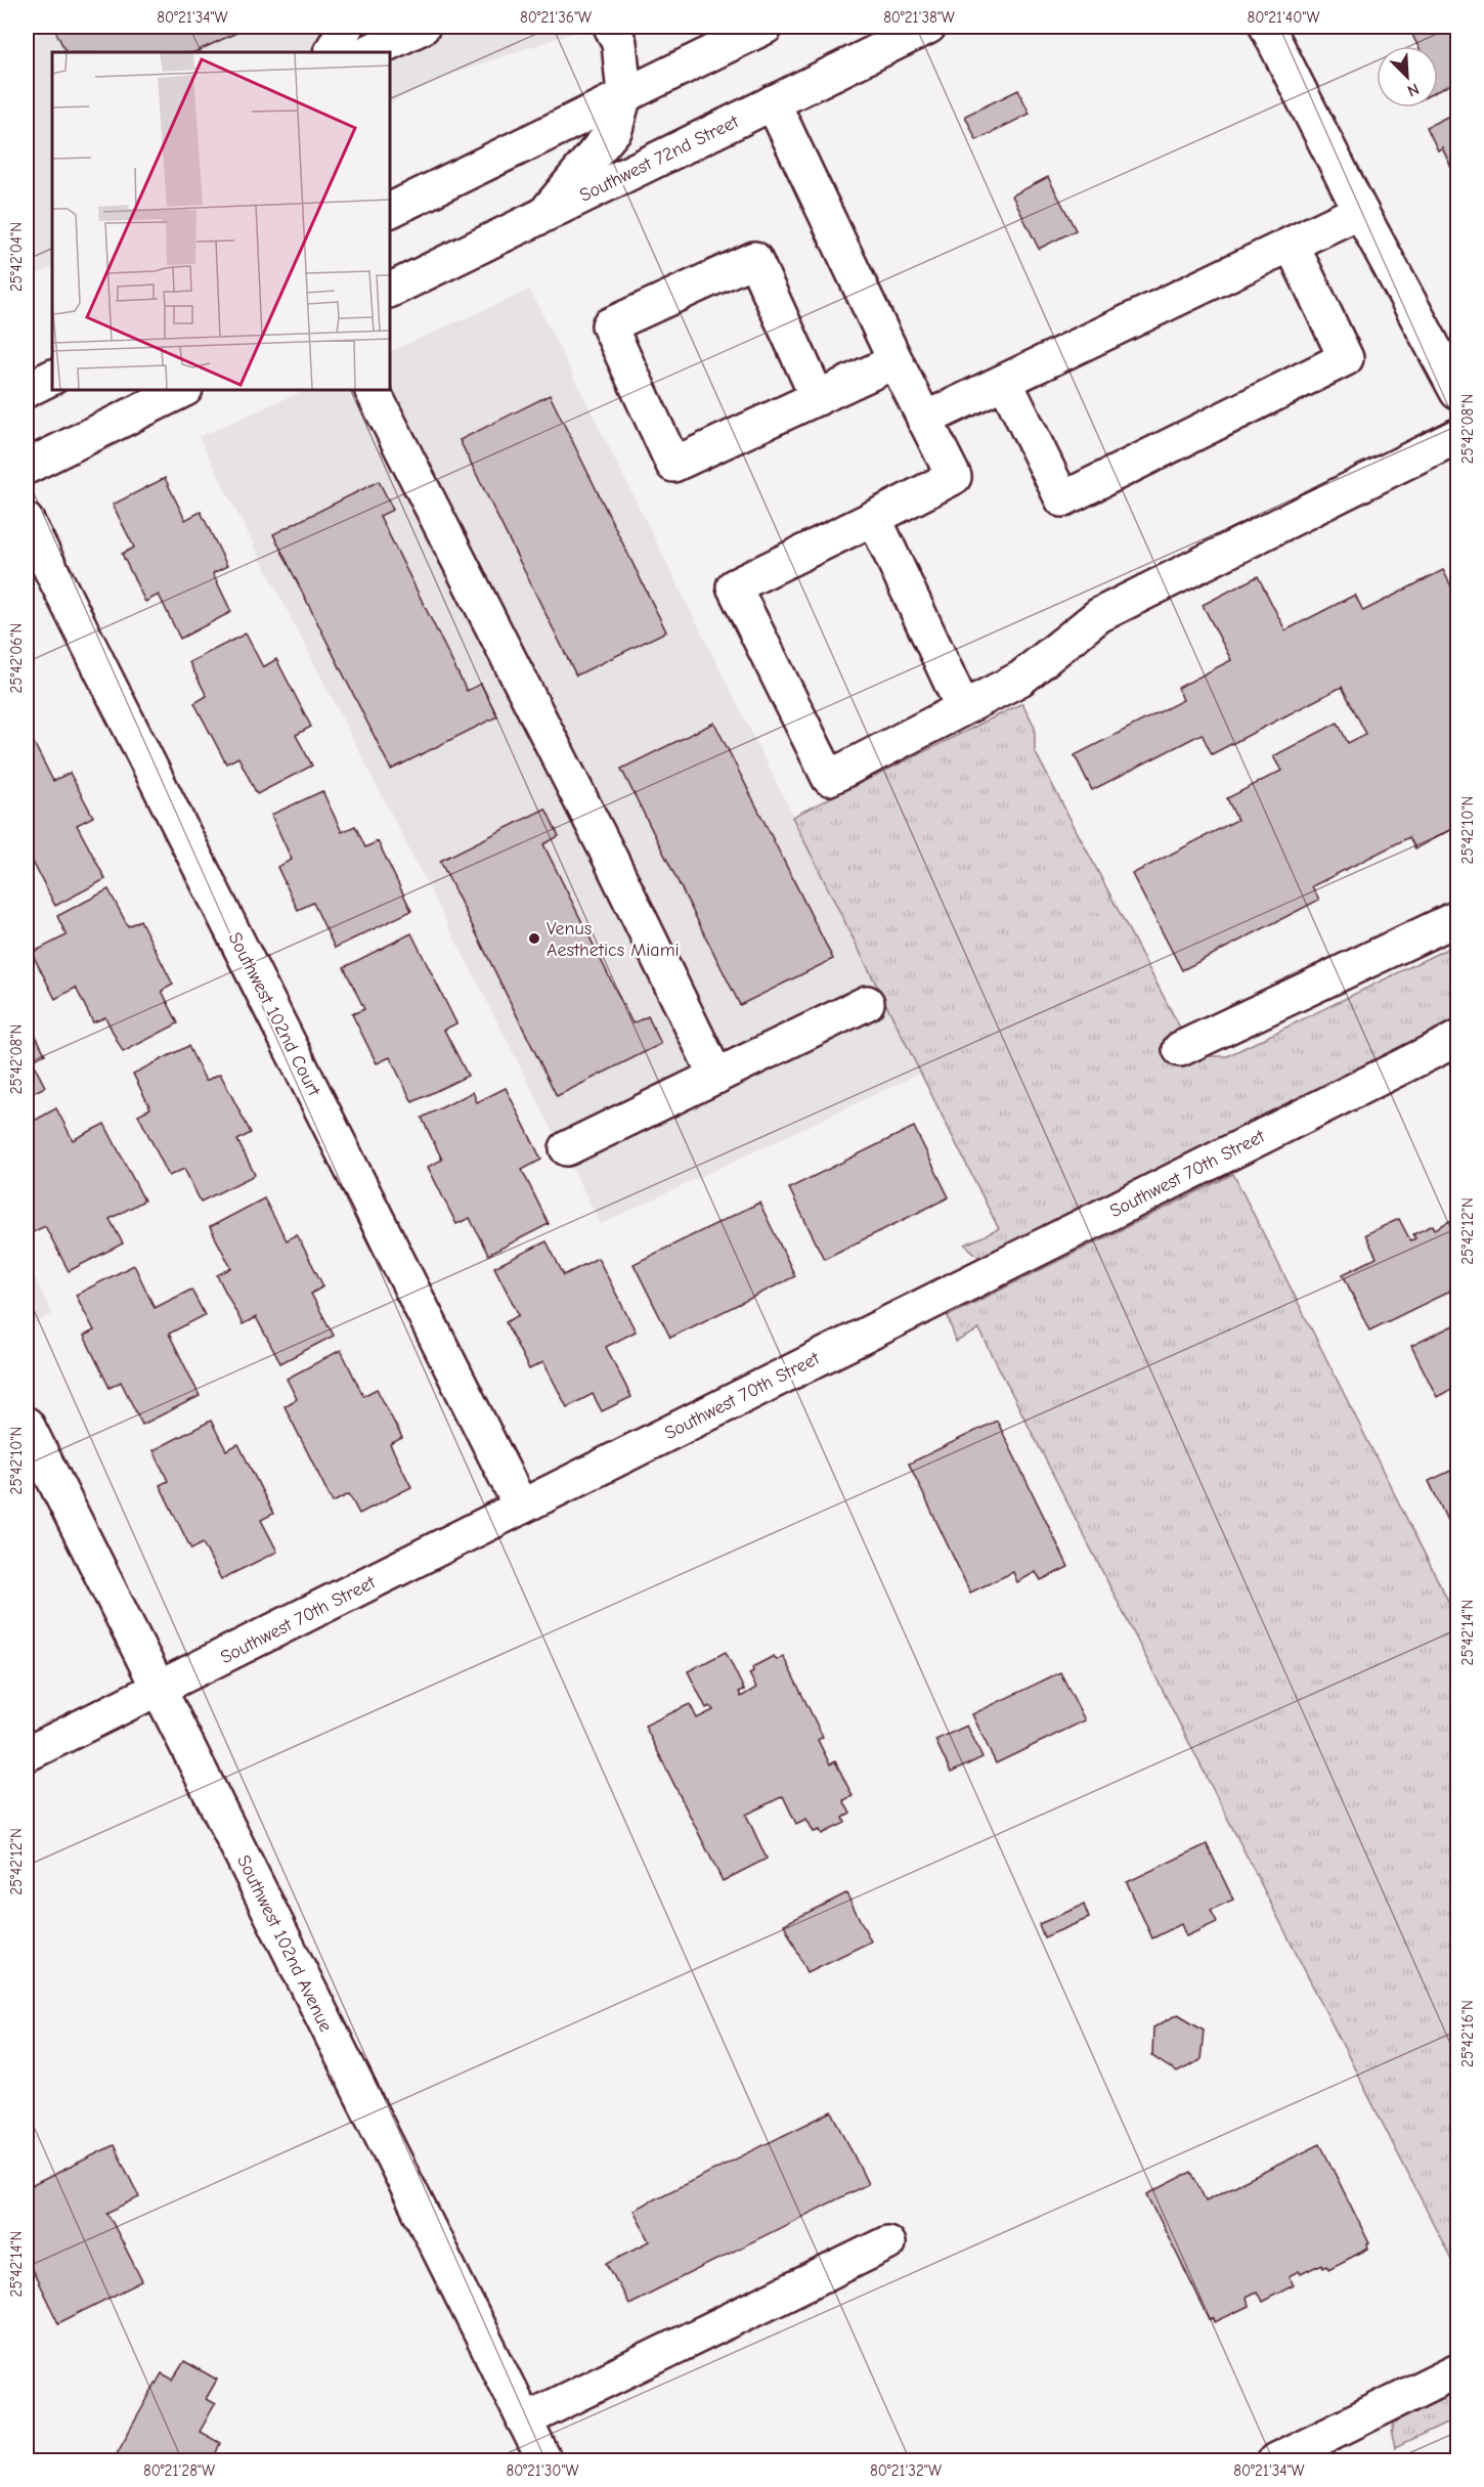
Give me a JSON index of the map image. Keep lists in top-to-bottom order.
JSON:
{
  "streets": {
    "street": [
      "Southwest 72nd Street",
      "Southwest 102nd Court",
      "Southwest 70th Street",
      "Southwest 102nd Avenue"
    ]
  },
  "crossings": [
    ["Southwest 102nd Court", "Southwest 70th Street"],
    ["Southwest 70th Street", "Southwest 102nd Avenue"]
  ],
  "places": ["Venus Aesthetics Miami"],
  "north": "bottom right",
  "coordinates": [
    "80°21'34\"W",
    "80°21'36\"W",
    "80°21'38\"W",
    "80°21'40\"W",
    "25°42'04\"N",
    "25°42'08\"N",
    "25°42'06\"N",
    "25°42'10\"N",
    "25°42'12\"N",
    "25°42'14\"N",
    "25°42'16\"N",
    "80°21'28\"W",
    "80°21'30\"W",
    "80°21'32\"W"
  ]
}
